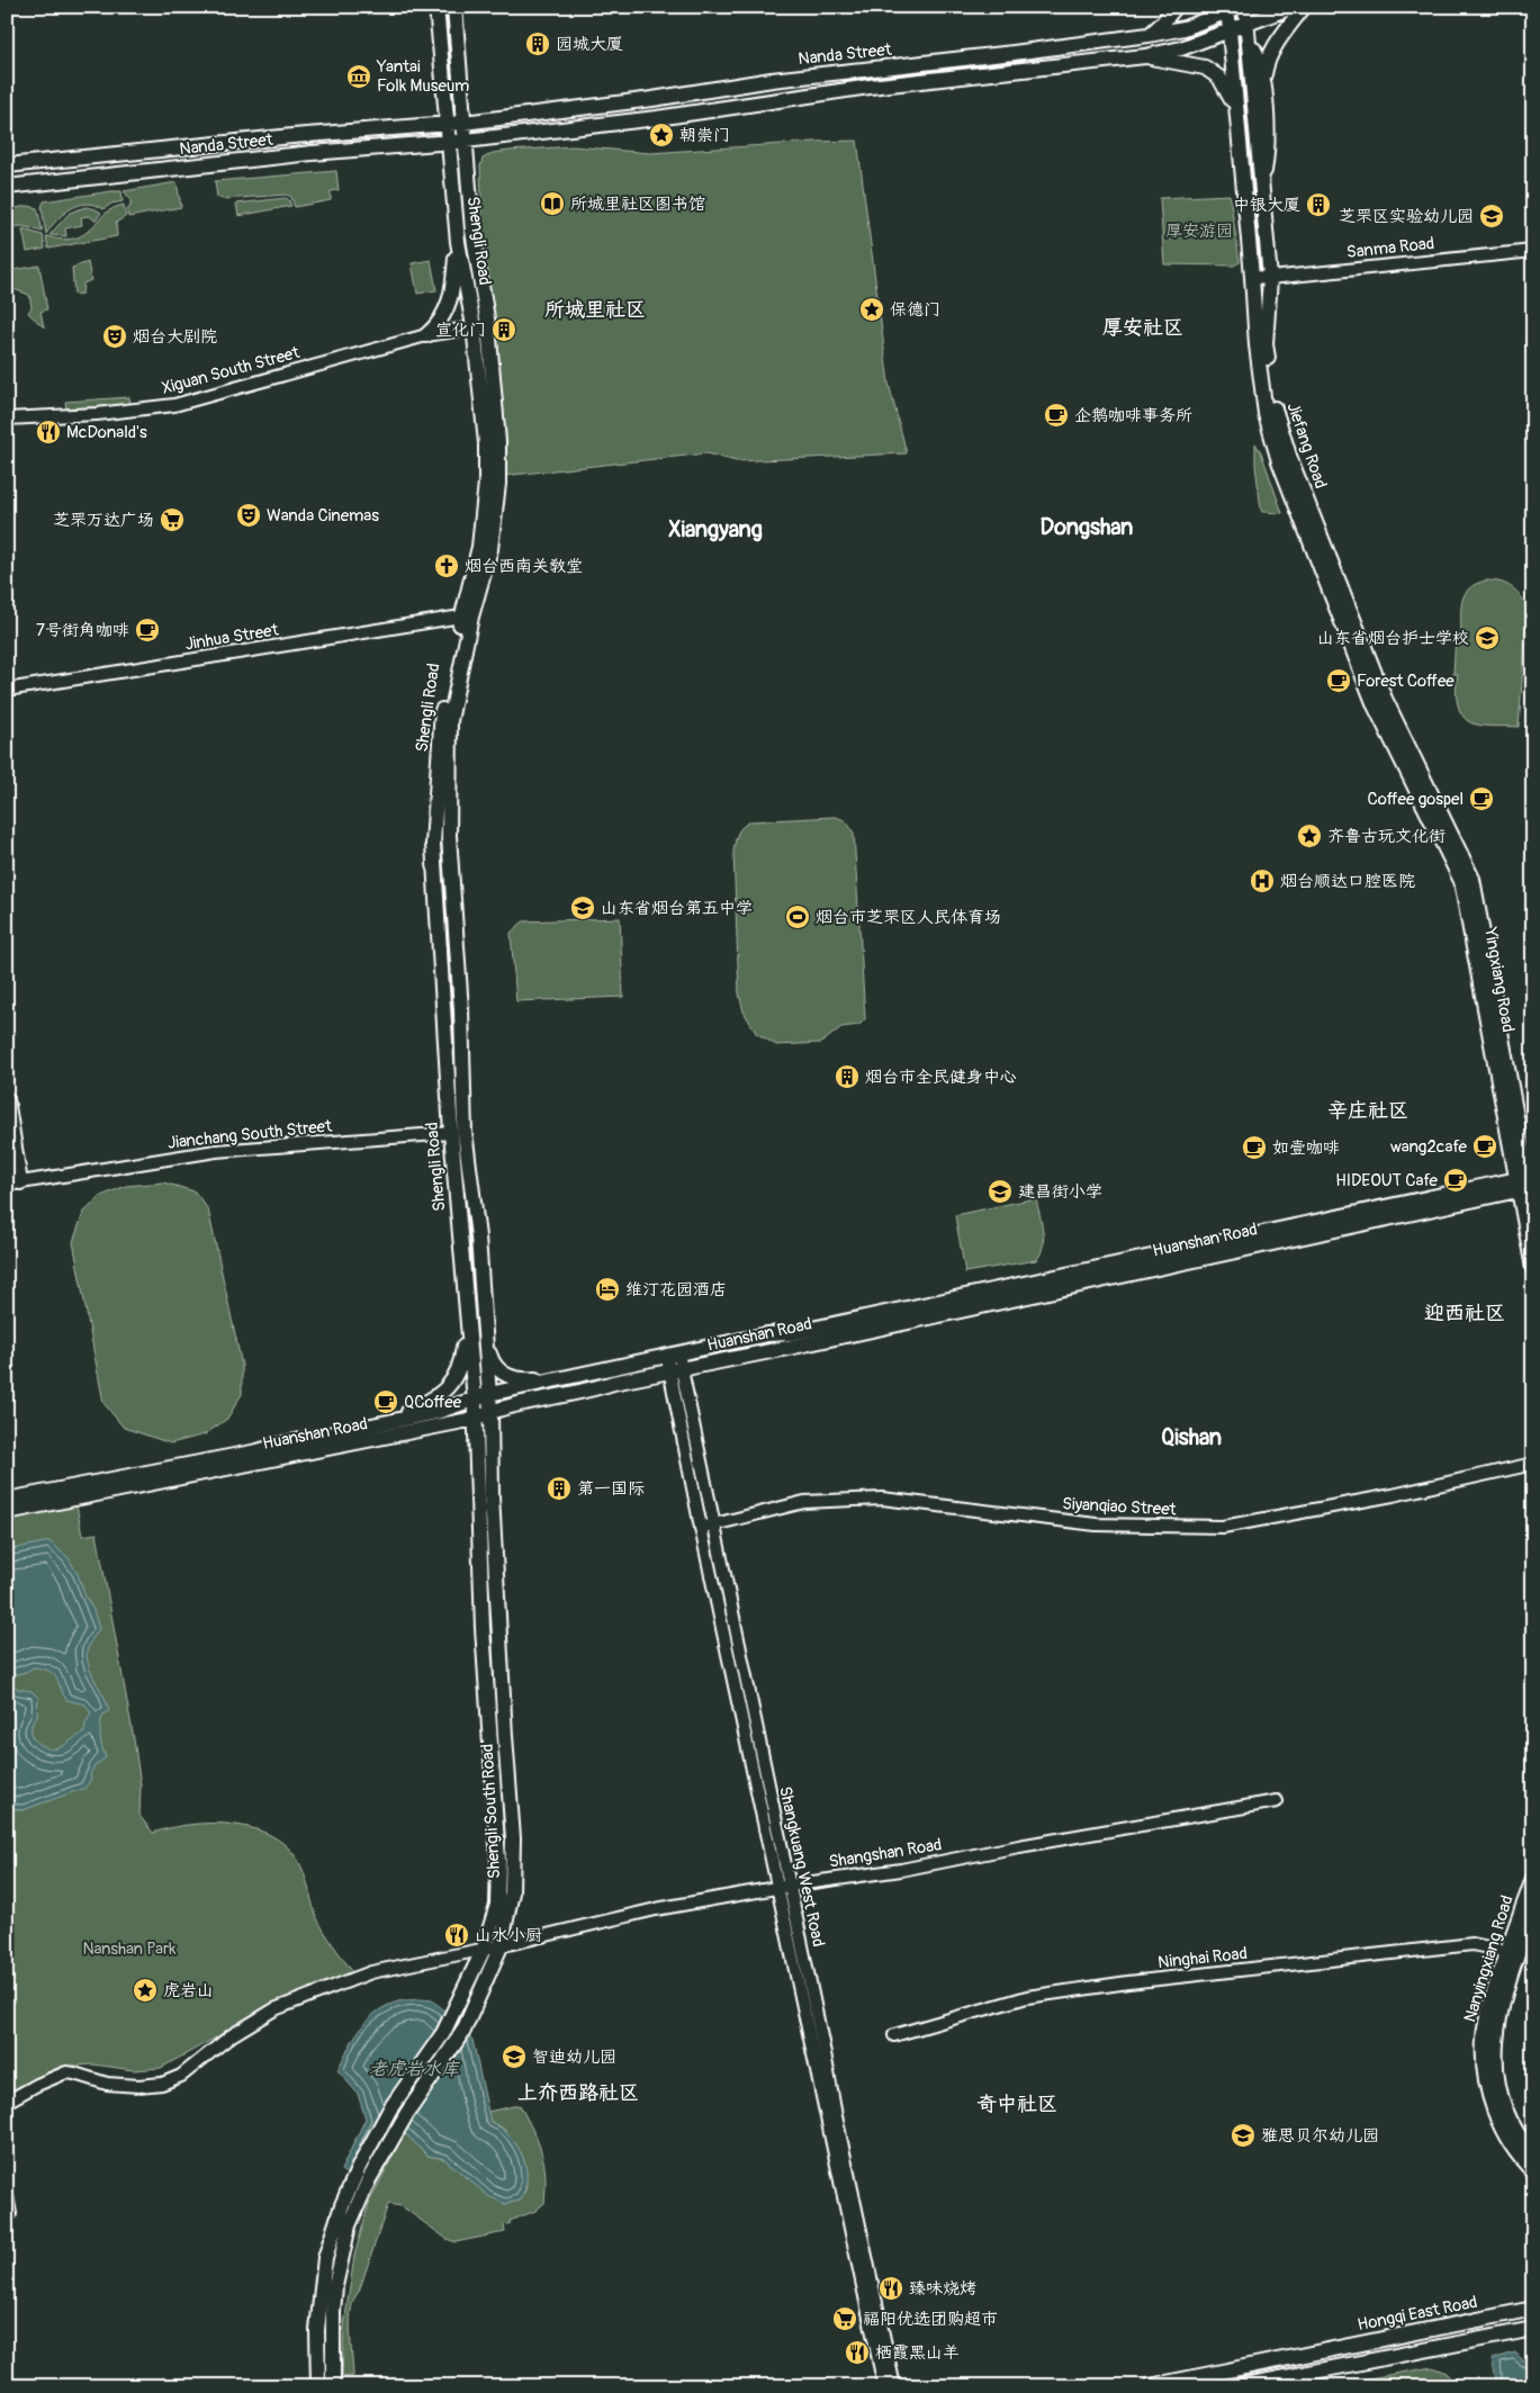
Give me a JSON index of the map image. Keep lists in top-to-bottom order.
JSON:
{
  "streets": {
    "main road": [
      "Nanda Street",
      "Shengli Road",
      "Yingxiang Road",
      "Huanshan Road",
      "Shengli South Road",
      "Nanyingxiang Road",
      "Hongqi East Road"
    ],
    "street": [
      "Sanma Road",
      "Xiguan South Street",
      "Jinhua Street",
      "Jianchang South Street",
      "Siyanqiao Street",
      "Shangshan Road",
      "Shangkuang West Road",
      "Ninghai Road"
    ]
  },
  "crossings": [
    ["Nanda Street", "Shengli Road"],
    ["Shengli Road", "Xiguan South Street"],
    ["Shengli Road", "Jinhua Street"],
    ["Shengli Road", "Jianchang South Street"],
    ["Shengli Road", "Huanshan Road"],
    ["Shengli Road", "Shengli South Road"],
    ["Sanma Road", "Yingxiang Road"],
    ["Yingxiang Road", "Huanshan Road"],
    ["Huanshan Road", "Shengli South Road"],
    ["Huanshan Road", "Shangkuang West Road"],
    ["Siyanqiao Street", "Shangkuang West Road"],
    ["Shengli South Road", "Shangshan Road"],
    ["Shangshan Road", "Shangkuang West Road"],
    ["Ninghai Road", "Nanyingxiang Road"]
  ],
  "districts": [
    "所城里社区",
    "厚安社区",
    "Dongshan",
    "Xiangyang",
    "辛庄社区",
    "迎西社区",
    "Qishan",
    "上夼西路社区",
    "奇中社区"
  ],
  "water": ["老虎岩水库"],
  "parks": ["厚安游园", "Nanshan Park"],
  "places": {
    "building": [
      "园城大厦",
      "中银大厦",
      "宣化门",
      "烟台市全民健身中心",
      "第一国际"
    ],
    "museum": ["Yantai Folk Museum"],
    "place": [
      "朝崇门",
      "保德门",
      "齐鲁古玩文化街",
      "虎岩山"
    ],
    "library": ["所城里社区图书馆"],
    "school or university": [
      "芝罘区实验幼儿园",
      "山东省烟台护士学校",
      "山东省烟台第五中学",
      "建昌街小学",
      "智迪幼儿园",
      "雅思贝尔幼儿园"
    ],
    "theatre": ["烟台大剧院", "Wanda Cinemas"],
    "cafe": [
      "企鹅咖啡事务所",
      "7号街角咖啡",
      "Forest Coffee",
      "Coffee gospel",
      "wang2cafe",
      "如壹咖啡",
      "HIDEOUT Cafe",
      "QCoffee"
    ],
    "restaurant": [
      "McDonald's",
      "山水小厨",
      "臻味烧烤",
      "栖霞黑山羊"
    ],
    "supermarket": ["芝罘万达广场", "福阳优选团购超市"],
    "church": ["烟台西南关教堂"],
    "hospital": ["烟台顺达口腔医院"],
    "sports": ["烟台市芝罘区人民体育场"],
    "hotel": ["维汀花园酒店"]
  }
}
